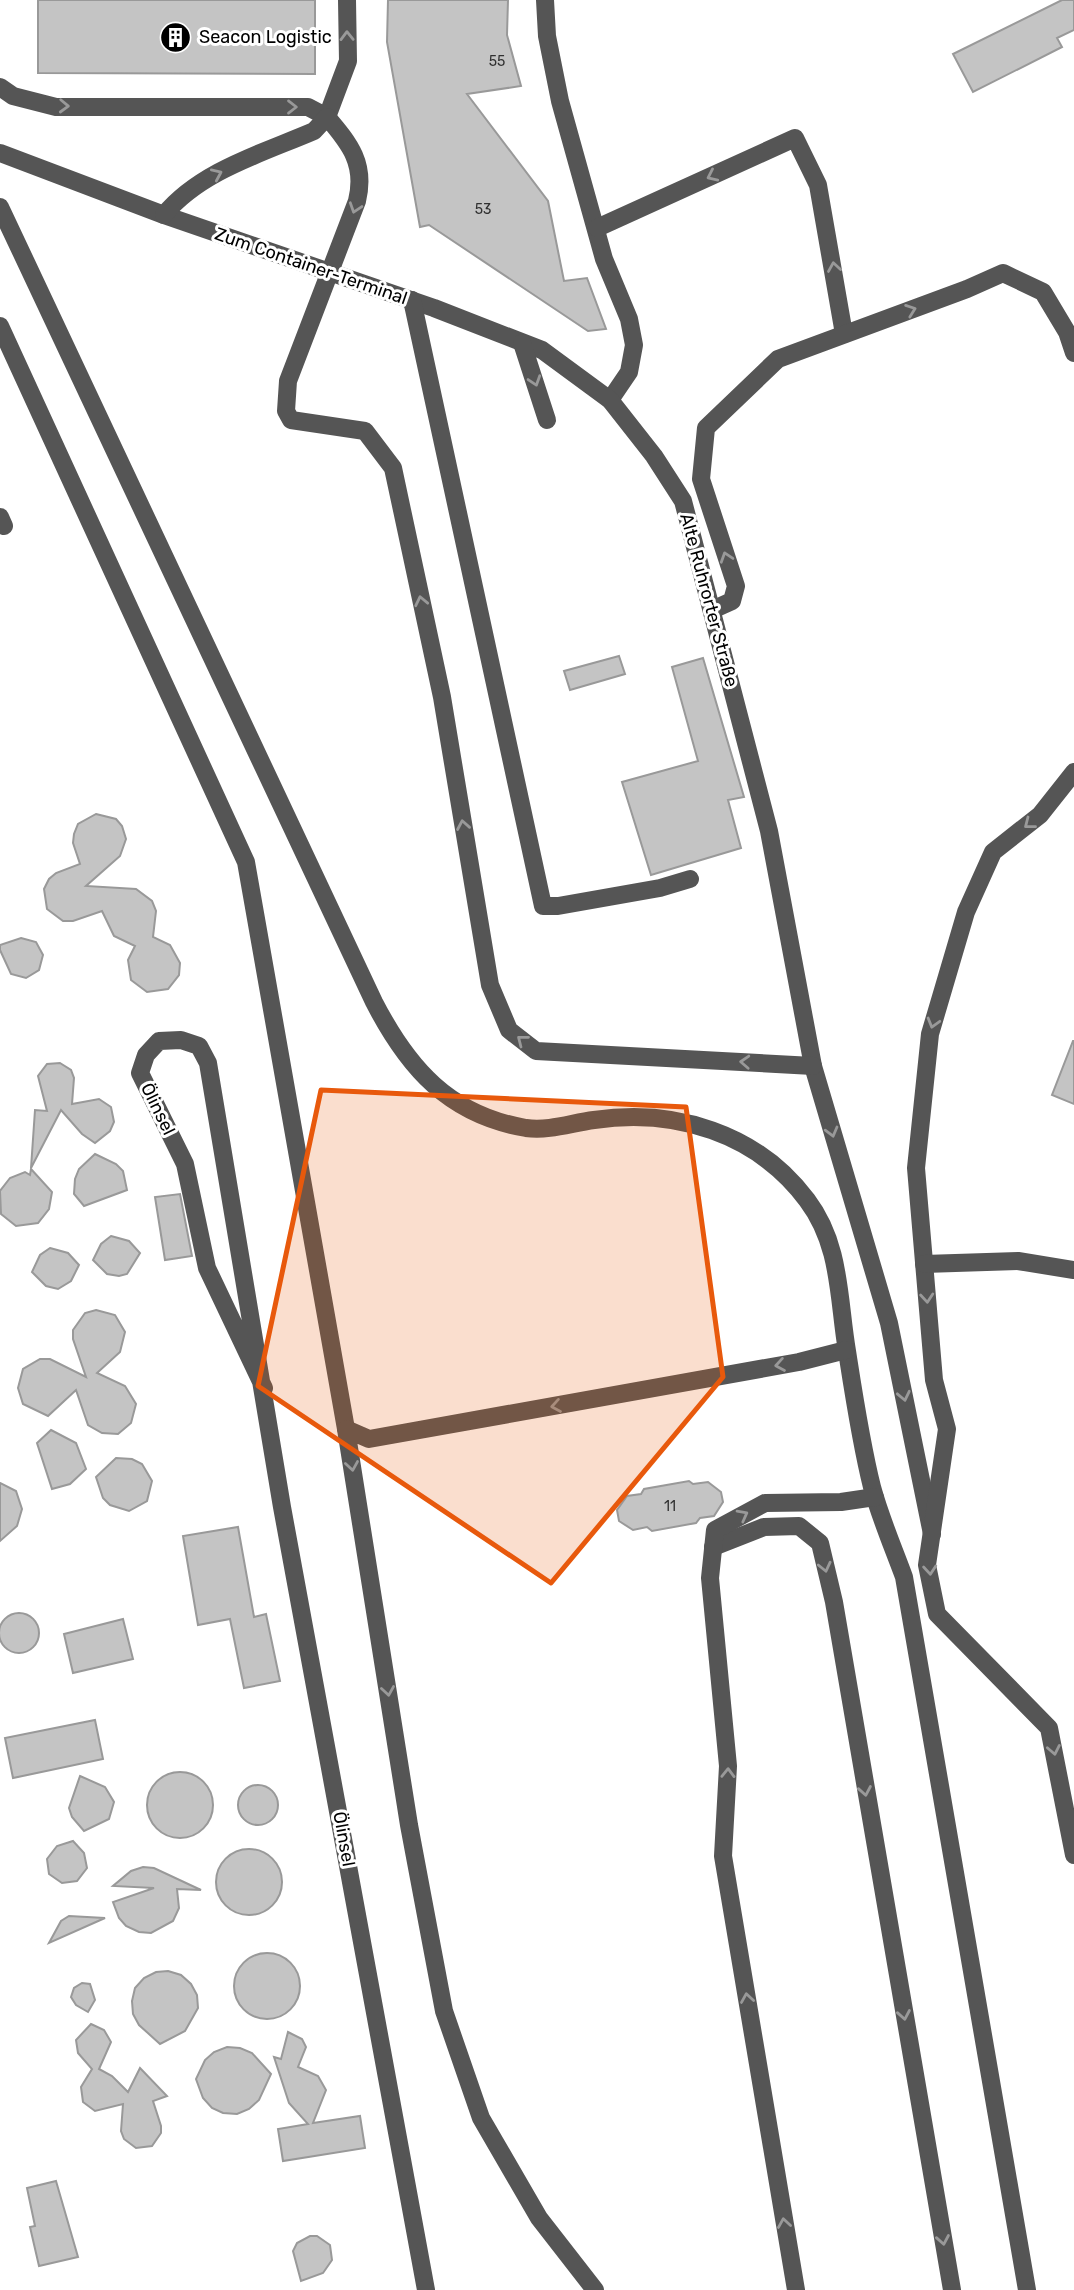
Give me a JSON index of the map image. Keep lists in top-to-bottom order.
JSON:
{
  "streets": {
    "street": ["Zum Container-Terminal", "Alte Ruhrorter Straße", "Ölinsel"]
  },
  "crossings": [
    ["Zum Container-Terminal", "Alte Ruhrorter Straße"]
  ],
  "places": {
    "building": ["Seacon Logistic"]
  },
  "house_numbers": ["55", "53", "11"]
}
